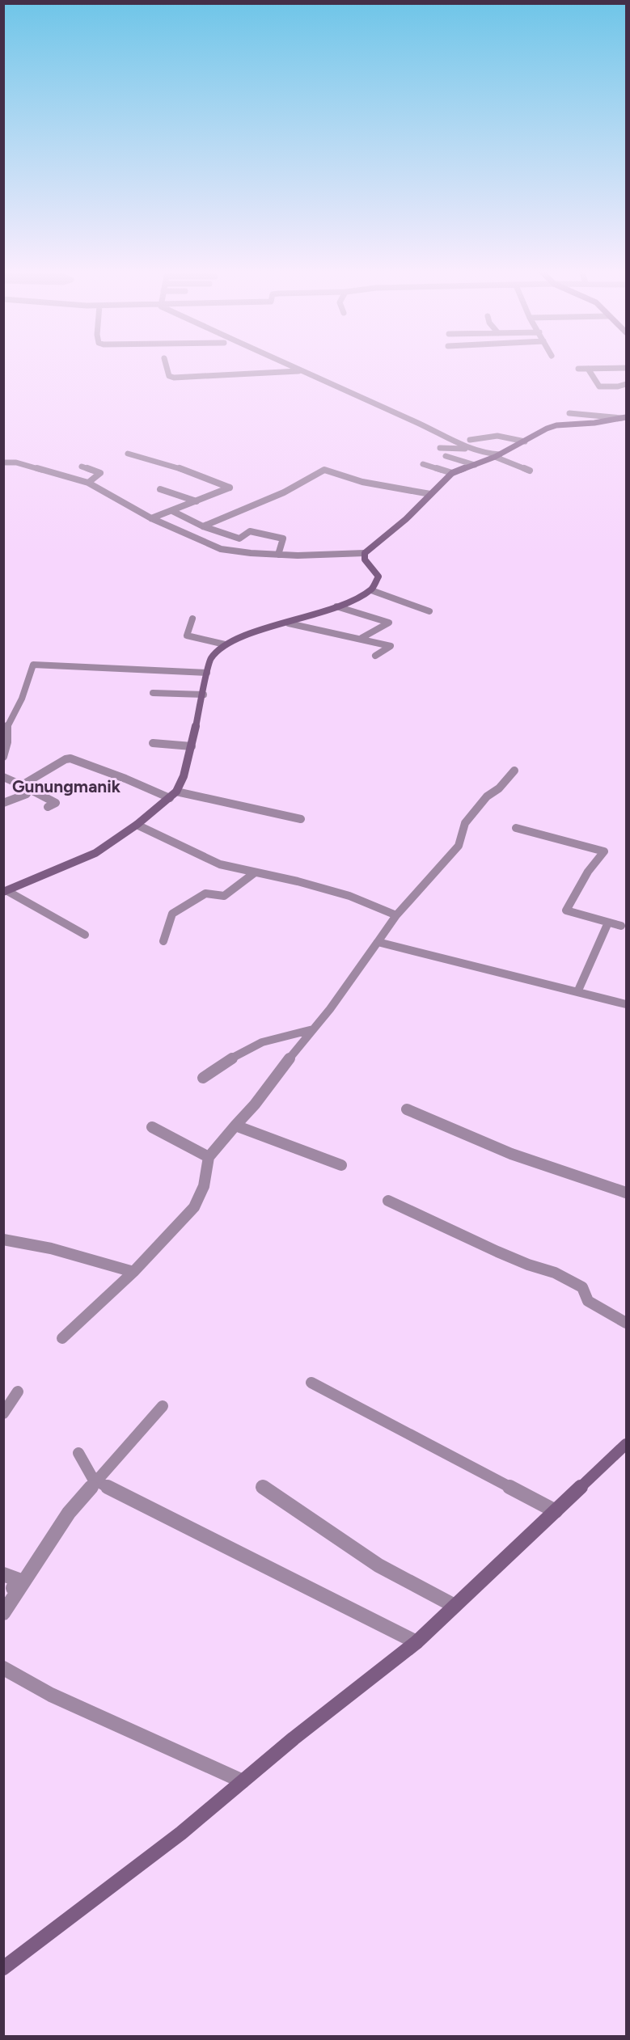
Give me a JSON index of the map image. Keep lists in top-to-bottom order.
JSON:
{
  "districts": ["Gunungmanik"]
}
